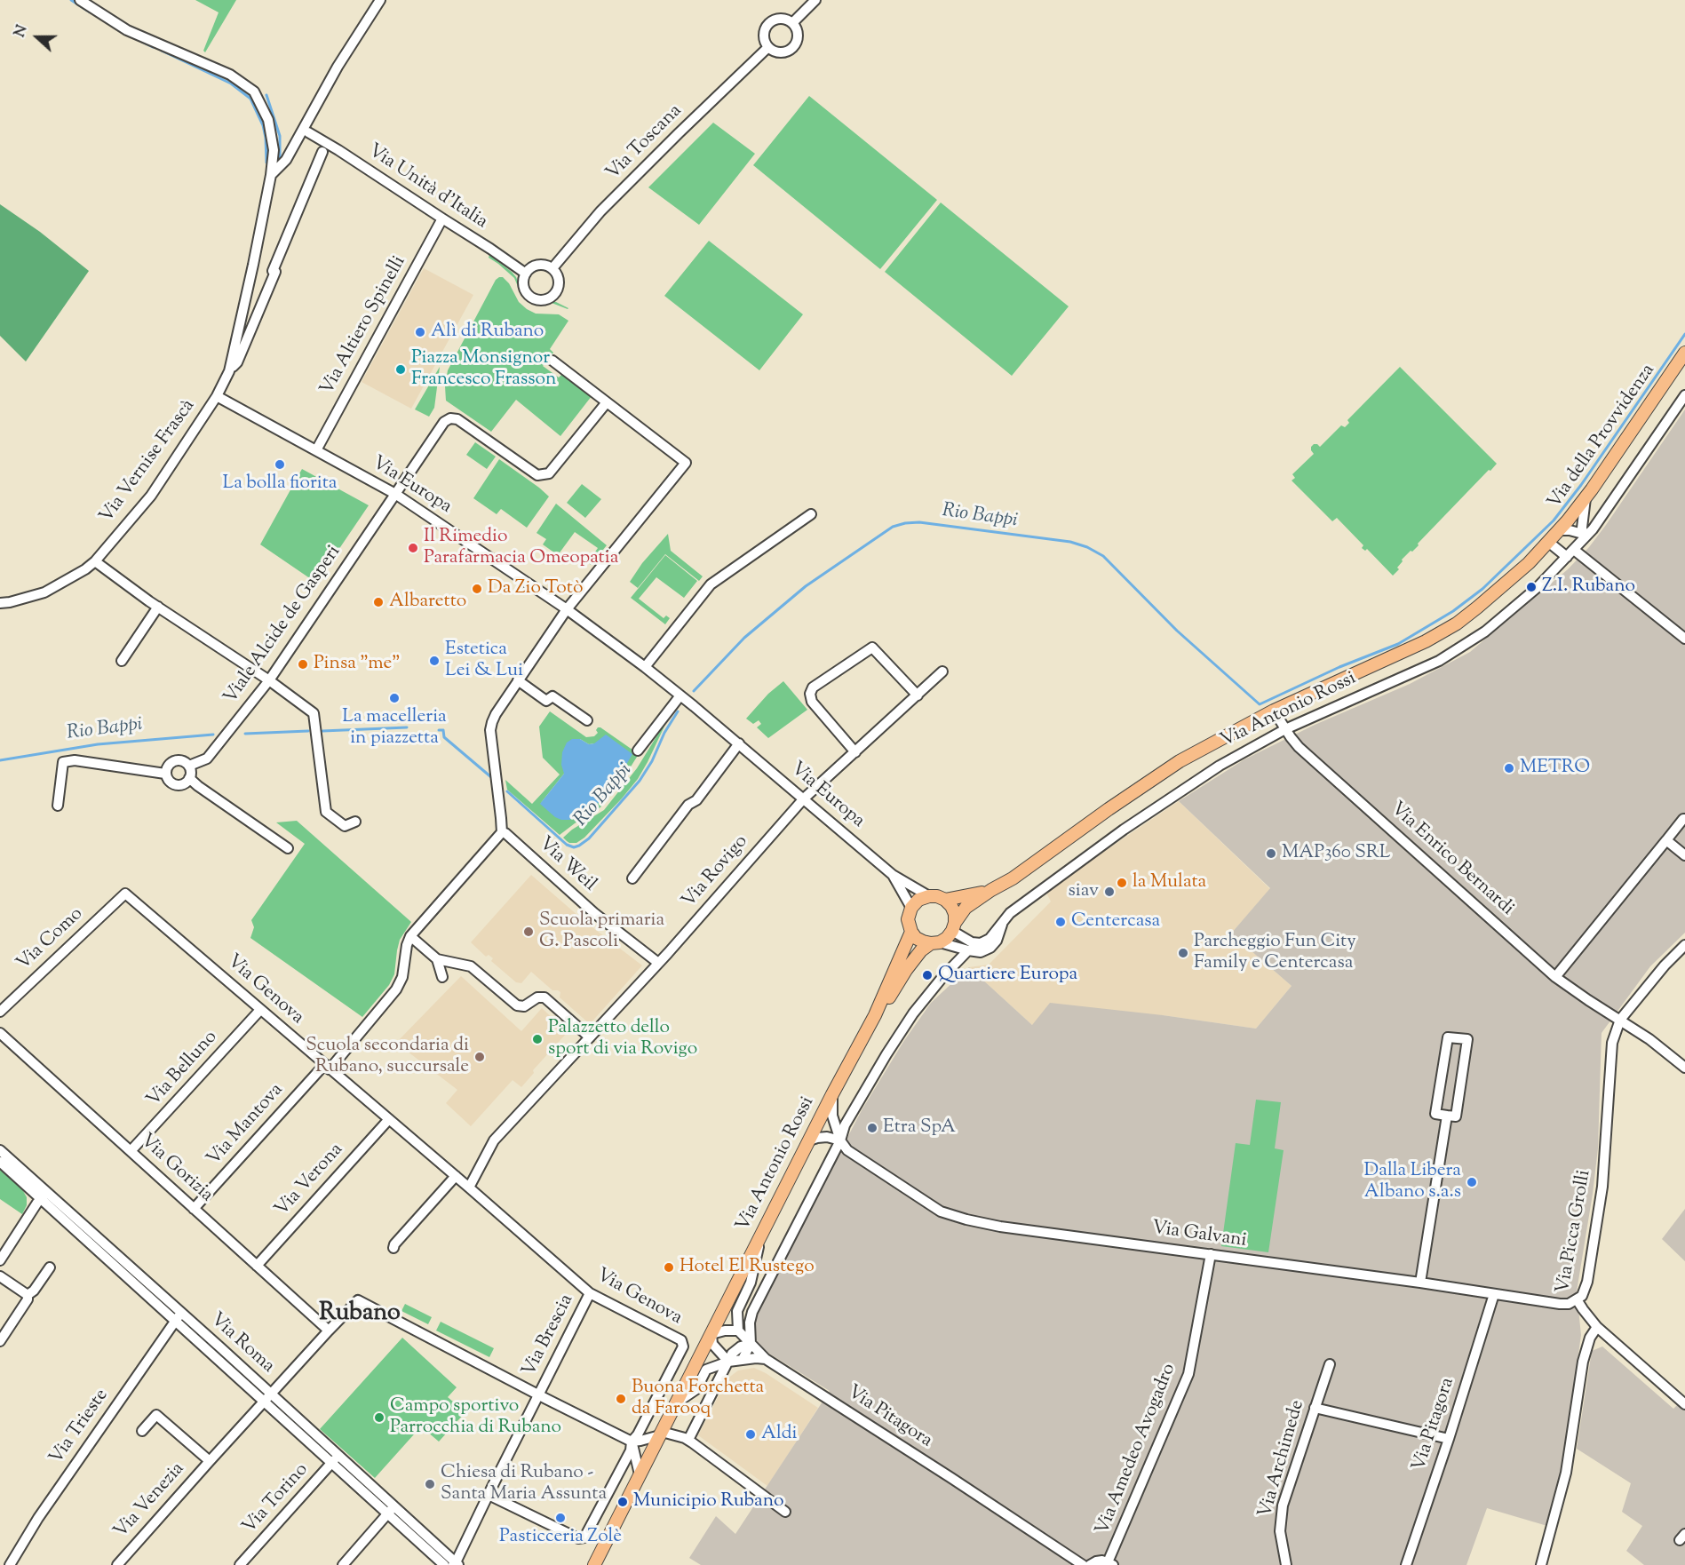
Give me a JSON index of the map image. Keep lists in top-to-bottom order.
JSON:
{
  "streets": {
    "main road": ["Via della Provvidenza", "Via Antonio Rossi"],
    "street": [
      "Via Toscana",
      "Via Unità d'Italia",
      "Via Altiero Spinelli",
      "Via Vernise Frascà",
      "Via Europa",
      "Viale Alcide de Gasperi",
      "Via Enrico Bernardi",
      "Via Weil",
      "Via Rovigo",
      "Via Como",
      "Via Genova",
      "Via Belluno",
      "Via Mantova",
      "Via Gorizia",
      "Via Verona",
      "Via Picca Grolli",
      "Via Galvani",
      "Via Brescia",
      "Via Roma",
      "Via Pitagora",
      "Via Trieste",
      "Via Amedeo Avogadro",
      "Via Archimede",
      "Via Torino",
      "Via Venezia"
    ]
  },
  "crossings": [
    ["Via Toscana", "Via Unità d'Italia"],
    ["Via Unità d'Italia", "Via Altiero Spinelli"],
    ["Via Altiero Spinelli", "Via Europa"],
    ["Via della Provvidenza", "Via Antonio Rossi"],
    ["Via Vernise Frascà", "Via Europa"],
    ["Via Europa", "Viale Alcide de Gasperi"],
    ["Via Europa", "Via Antonio Rossi"],
    ["Via Europa", "Via Rovigo"],
    ["Via Antonio Rossi", "Via Enrico Bernardi"],
    ["Via Antonio Rossi", "Via Galvani"],
    ["Via Enrico Bernardi", "Via Picca Grolli"],
    ["Via Weil", "Via Rovigo"],
    ["Via Rovigo", "Via Genova"],
    ["Via Como", "Via Genova"],
    ["Via Genova", "Via Belluno"],
    ["Via Genova", "Via Mantova"],
    ["Via Genova", "Via Verona"],
    ["Via Genova", "Via Brescia"],
    ["Via Belluno", "Via Gorizia"],
    ["Via Mantova", "Via Gorizia"],
    ["Via Gorizia", "Via Verona"],
    ["Via Gorizia", "Via Venezia"],
    ["Via Picca Grolli", "Via Galvani"],
    ["Via Galvani", "Via Pitagora"],
    ["Via Galvani", "Via Amedeo Avogadro"],
    ["Via Brescia", "Via Roma"],
    ["Via Brescia", "Via Venezia"],
    ["Via Roma", "Via Trieste"],
    ["Via Roma", "Via Torino"],
    ["Via Roma", "Via Venezia"]
  ],
  "districts": ["Rubano"],
  "water": ["Rio Bappi"],
  "places": [
    "Alì di Rubano",
    "Piazza Monsignor Francesco Frasson",
    "La bolla fiorita",
    "Il Rimedio Parafarmacia Omeopatia",
    "Z.I. Rubano",
    "Da Zio Totò",
    "Albaretto",
    "Estetica Lei & Lui",
    "Pinsa \"me\"",
    "La macelleria in piazzetta",
    "METRO",
    "MAP360 SRL",
    "la Mulata",
    "siav",
    "Centercasa",
    "Scuola primaria G. Pascoli",
    "Parcheggio Fun City Family e Centercasa",
    "Quartiere Europa",
    "Palazzetto dello sport di via Rovigo",
    "Scuola secondaria di Rubano, succursale",
    "Etra SpA",
    "Dalla Libera Albano s.a.s",
    "Hotel El Rustego",
    "Buona Forchetta da Farooq",
    "Campo sportivo Parrocchia di Rubano",
    "Aldi",
    "Chiesa di Rubano - Santa Maria Assunta",
    "Municipio Rubano",
    "Pasticceria Zolè"
  ],
  "north": "left"
}
